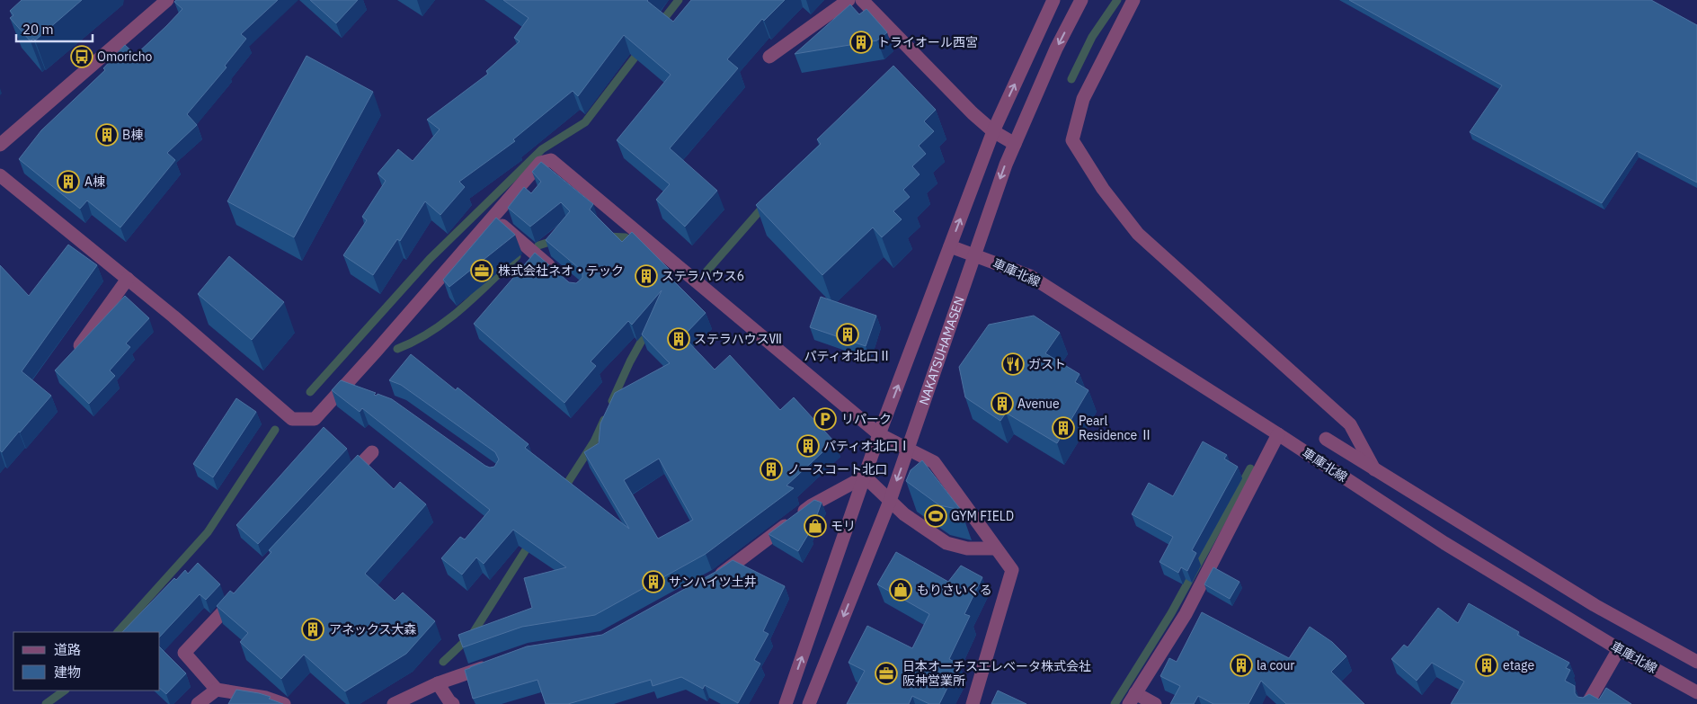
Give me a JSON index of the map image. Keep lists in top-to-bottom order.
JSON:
{
  "streets": {
    "street": ["車庫北線", "NAKATSUHAMASEN"]
  },
  "crossings": [
    ["車庫北線", "NAKATSUHAMASEN"]
  ],
  "places": {
    "building": [
      "トライオール西宮",
      "B棟",
      "A棟",
      "ステラハウス6",
      "パティオ北口Ⅱ",
      "ステラハウスⅦ",
      "Avenue",
      "Pearl Residence Ⅱ",
      "パティオ北口Ⅰ",
      "ノースコート北口",
      "サンハイツ土井",
      "アネックス大森",
      "la cour",
      "etage"
    ],
    "bus stop": ["Omoricho"],
    "office": ["株式会社ネオ・テック", "日本オーチスエレベータ株式会社 阪神営業所"],
    "restaurant": ["ガスト"],
    "parking": ["リパーク"],
    "sports": ["GYM FIELD"],
    "shop": ["モリ", "もりさいくる"]
  },
  "legend": ["道路", "建物"],
  "scale_bar": "20 m"
}
